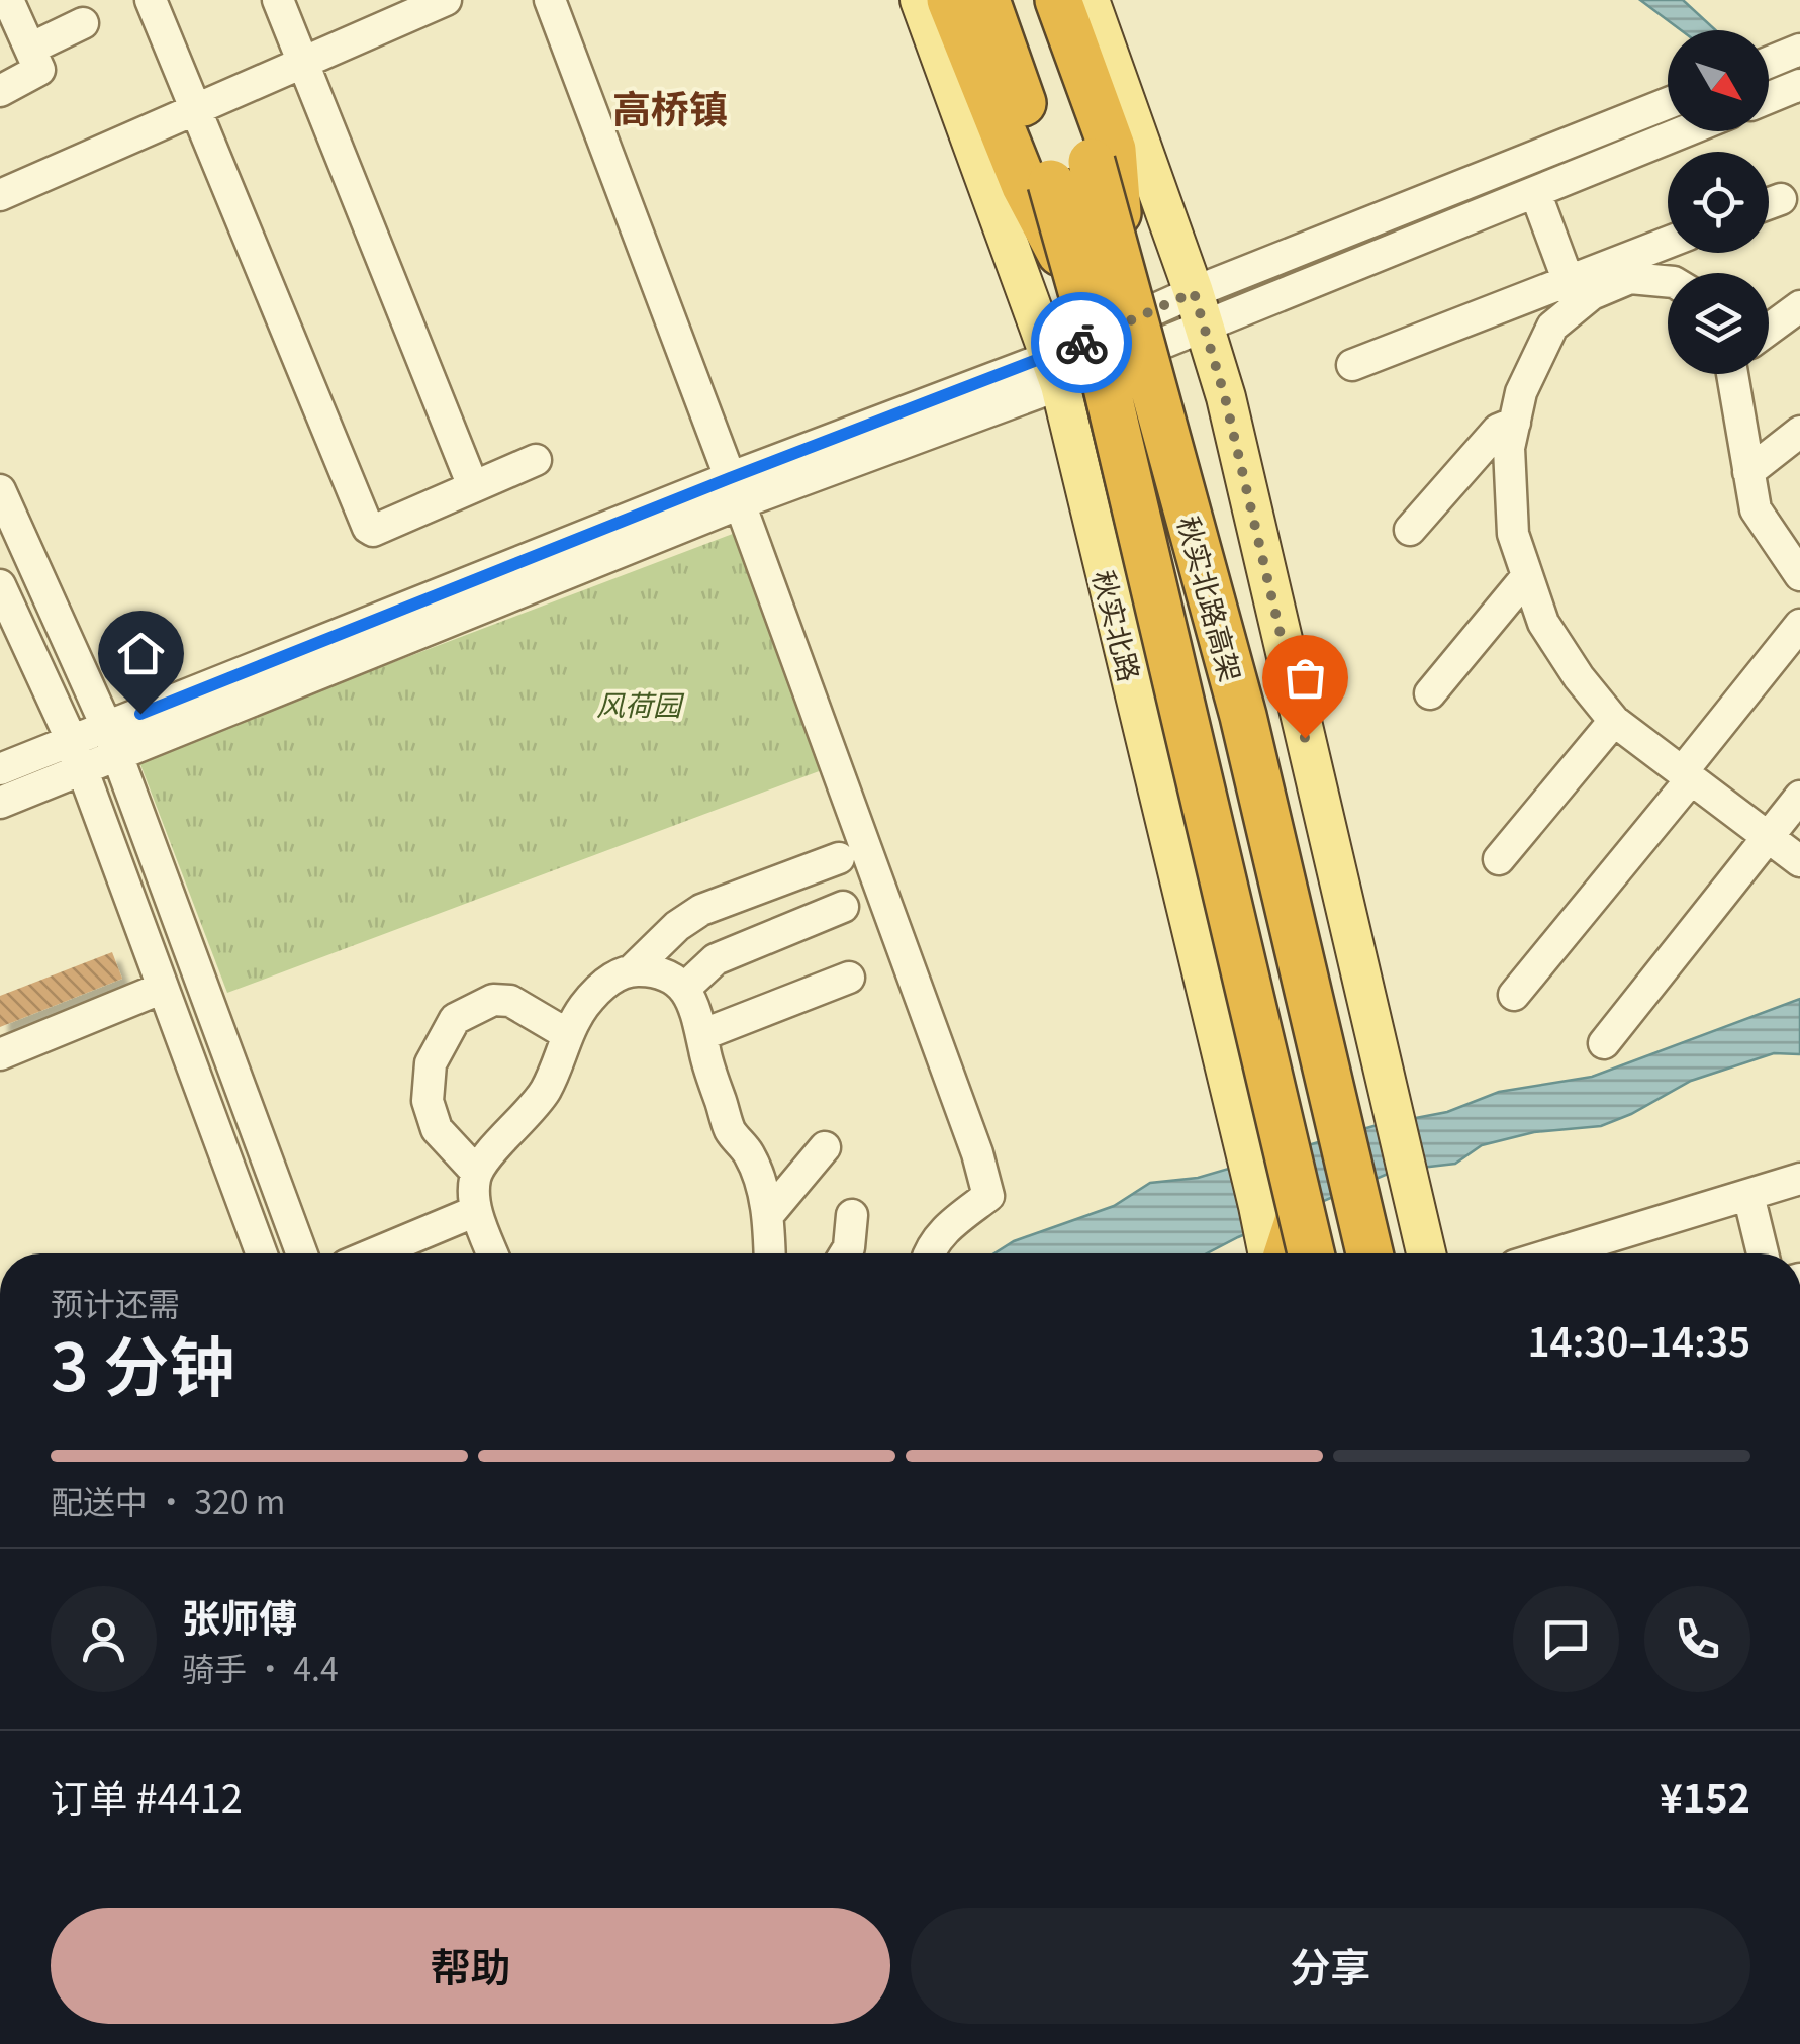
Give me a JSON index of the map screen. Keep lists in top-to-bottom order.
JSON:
{
  "streets": {
    "highway": ["秋实北路高架"],
    "main road": ["秋实北路"]
  },
  "districts": ["高桥镇"],
  "parks": ["风荷园"],
  "north": "bottom right",
  "page": {
    "heading": ["3 分钟", "预计还需", "14:30–14:35"],
    "panel": [
      "张师傅",
      "骑手 · 4.4",
      "订单 #4412",
      "¥152"
    ],
    "bar": "配送中 · 320 m",
    "buttons": ["帮助", "分享"]
  }
}
